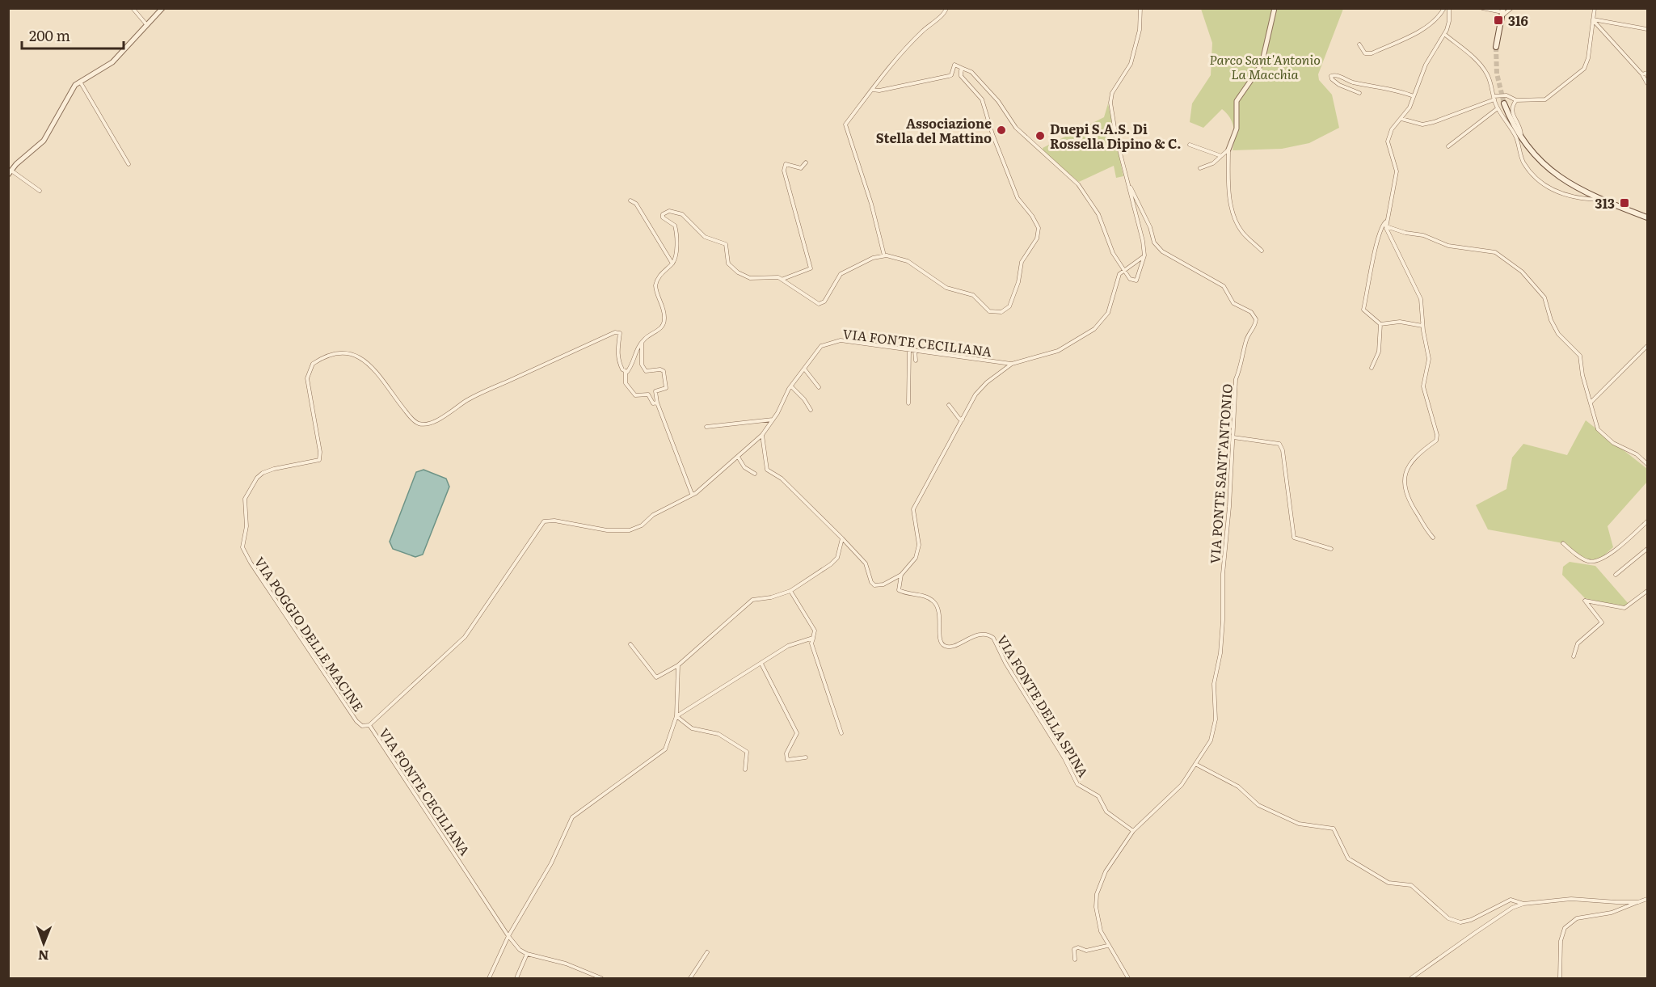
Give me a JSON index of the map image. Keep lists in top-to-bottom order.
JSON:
{
  "streets": {
    "street": [
      "VIA FONTE CECILIANA",
      "VIA PONTE SANT'ANTONIO",
      "VIA POGGIO DELLE MACINE",
      "VIA FONTE DELLA SPINA"
    ]
  },
  "crossings": [
    ["VIA FONTE CECILIANA", "VIA POGGIO DELLE MACINE"],
    ["VIA PONTE SANT'ANTONIO", "VIA FONTE DELLA SPINA"]
  ],
  "parks": ["Parco Sant'Antonio La Macchia"],
  "places": {
    "transit": ["316", "313"],
    "other": ["Associazione Stella del Mattino", "Duepi S.A.S. Di Rossella Dipino & C."]
  },
  "scale_bar": "200 m",
  "north": "bottom"
}
